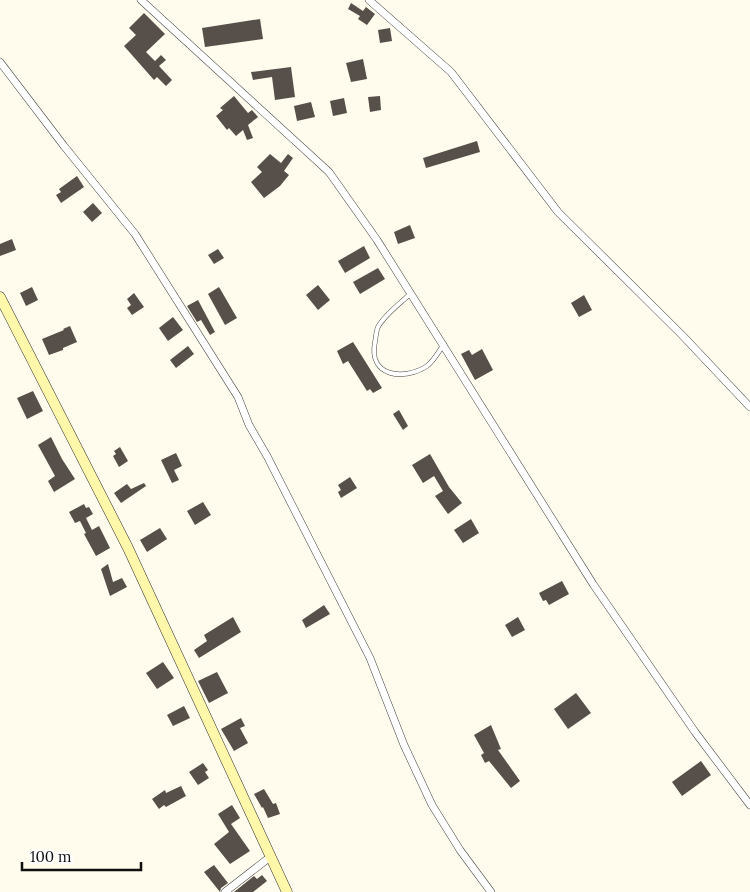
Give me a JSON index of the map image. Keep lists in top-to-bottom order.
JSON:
{
  "scale_bar": "100 m"
}
